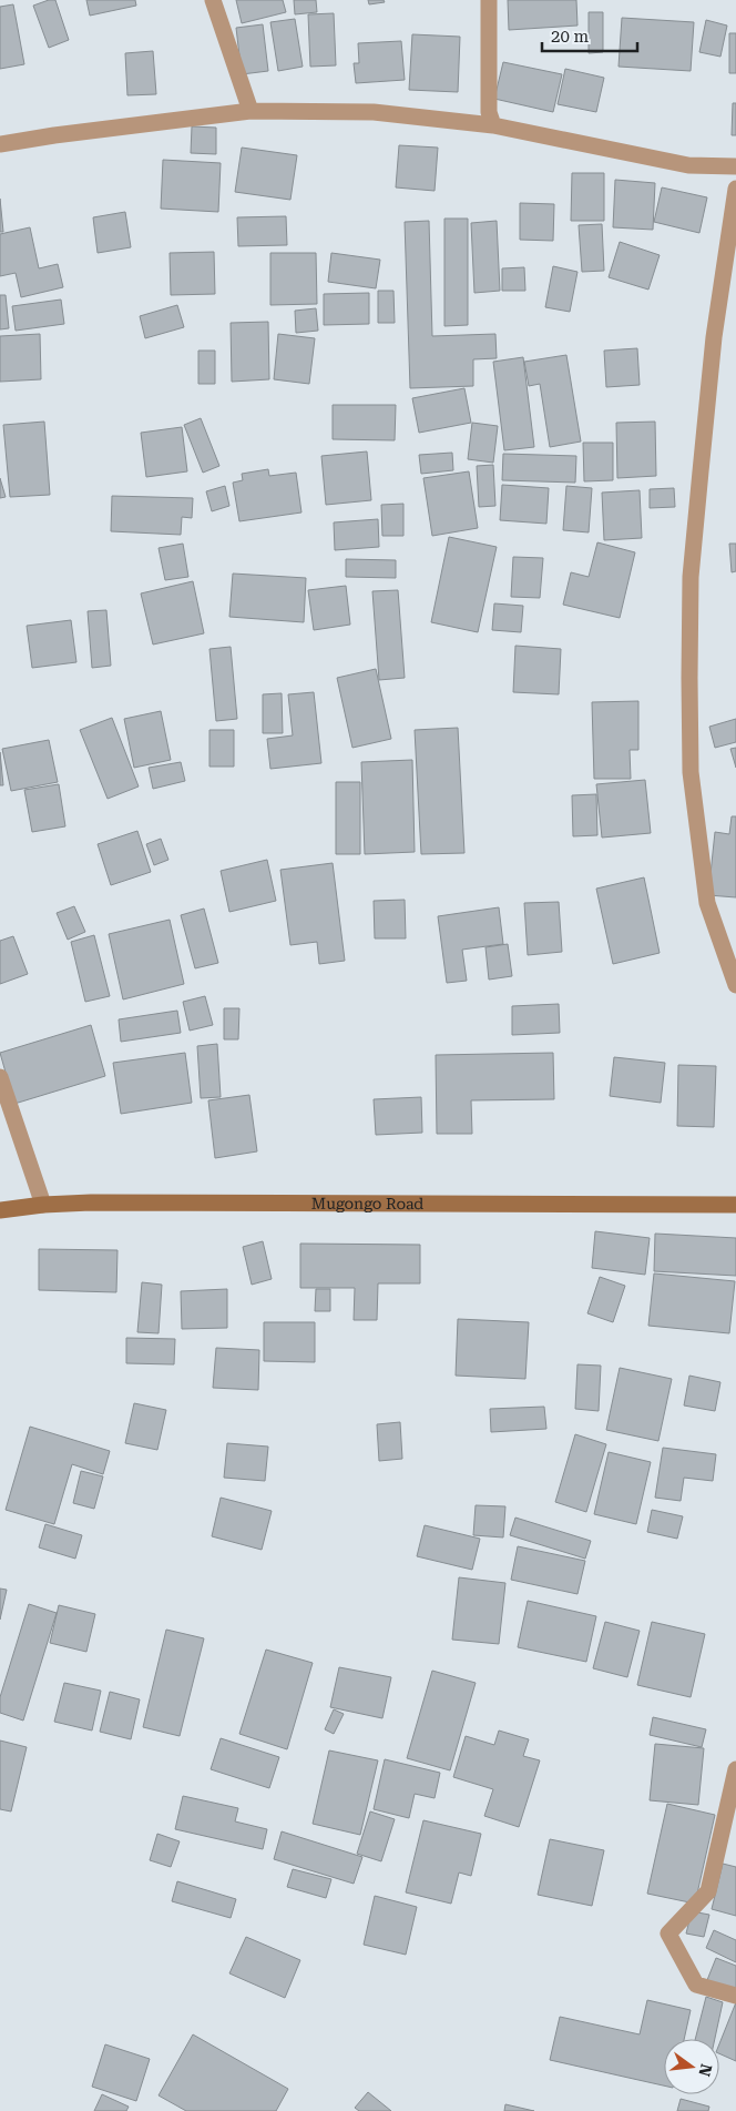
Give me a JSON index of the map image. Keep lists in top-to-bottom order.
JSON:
{
  "streets": {
    "street": ["Mugongo Road"]
  },
  "scale_bar": "20 m",
  "north": "right"
}
